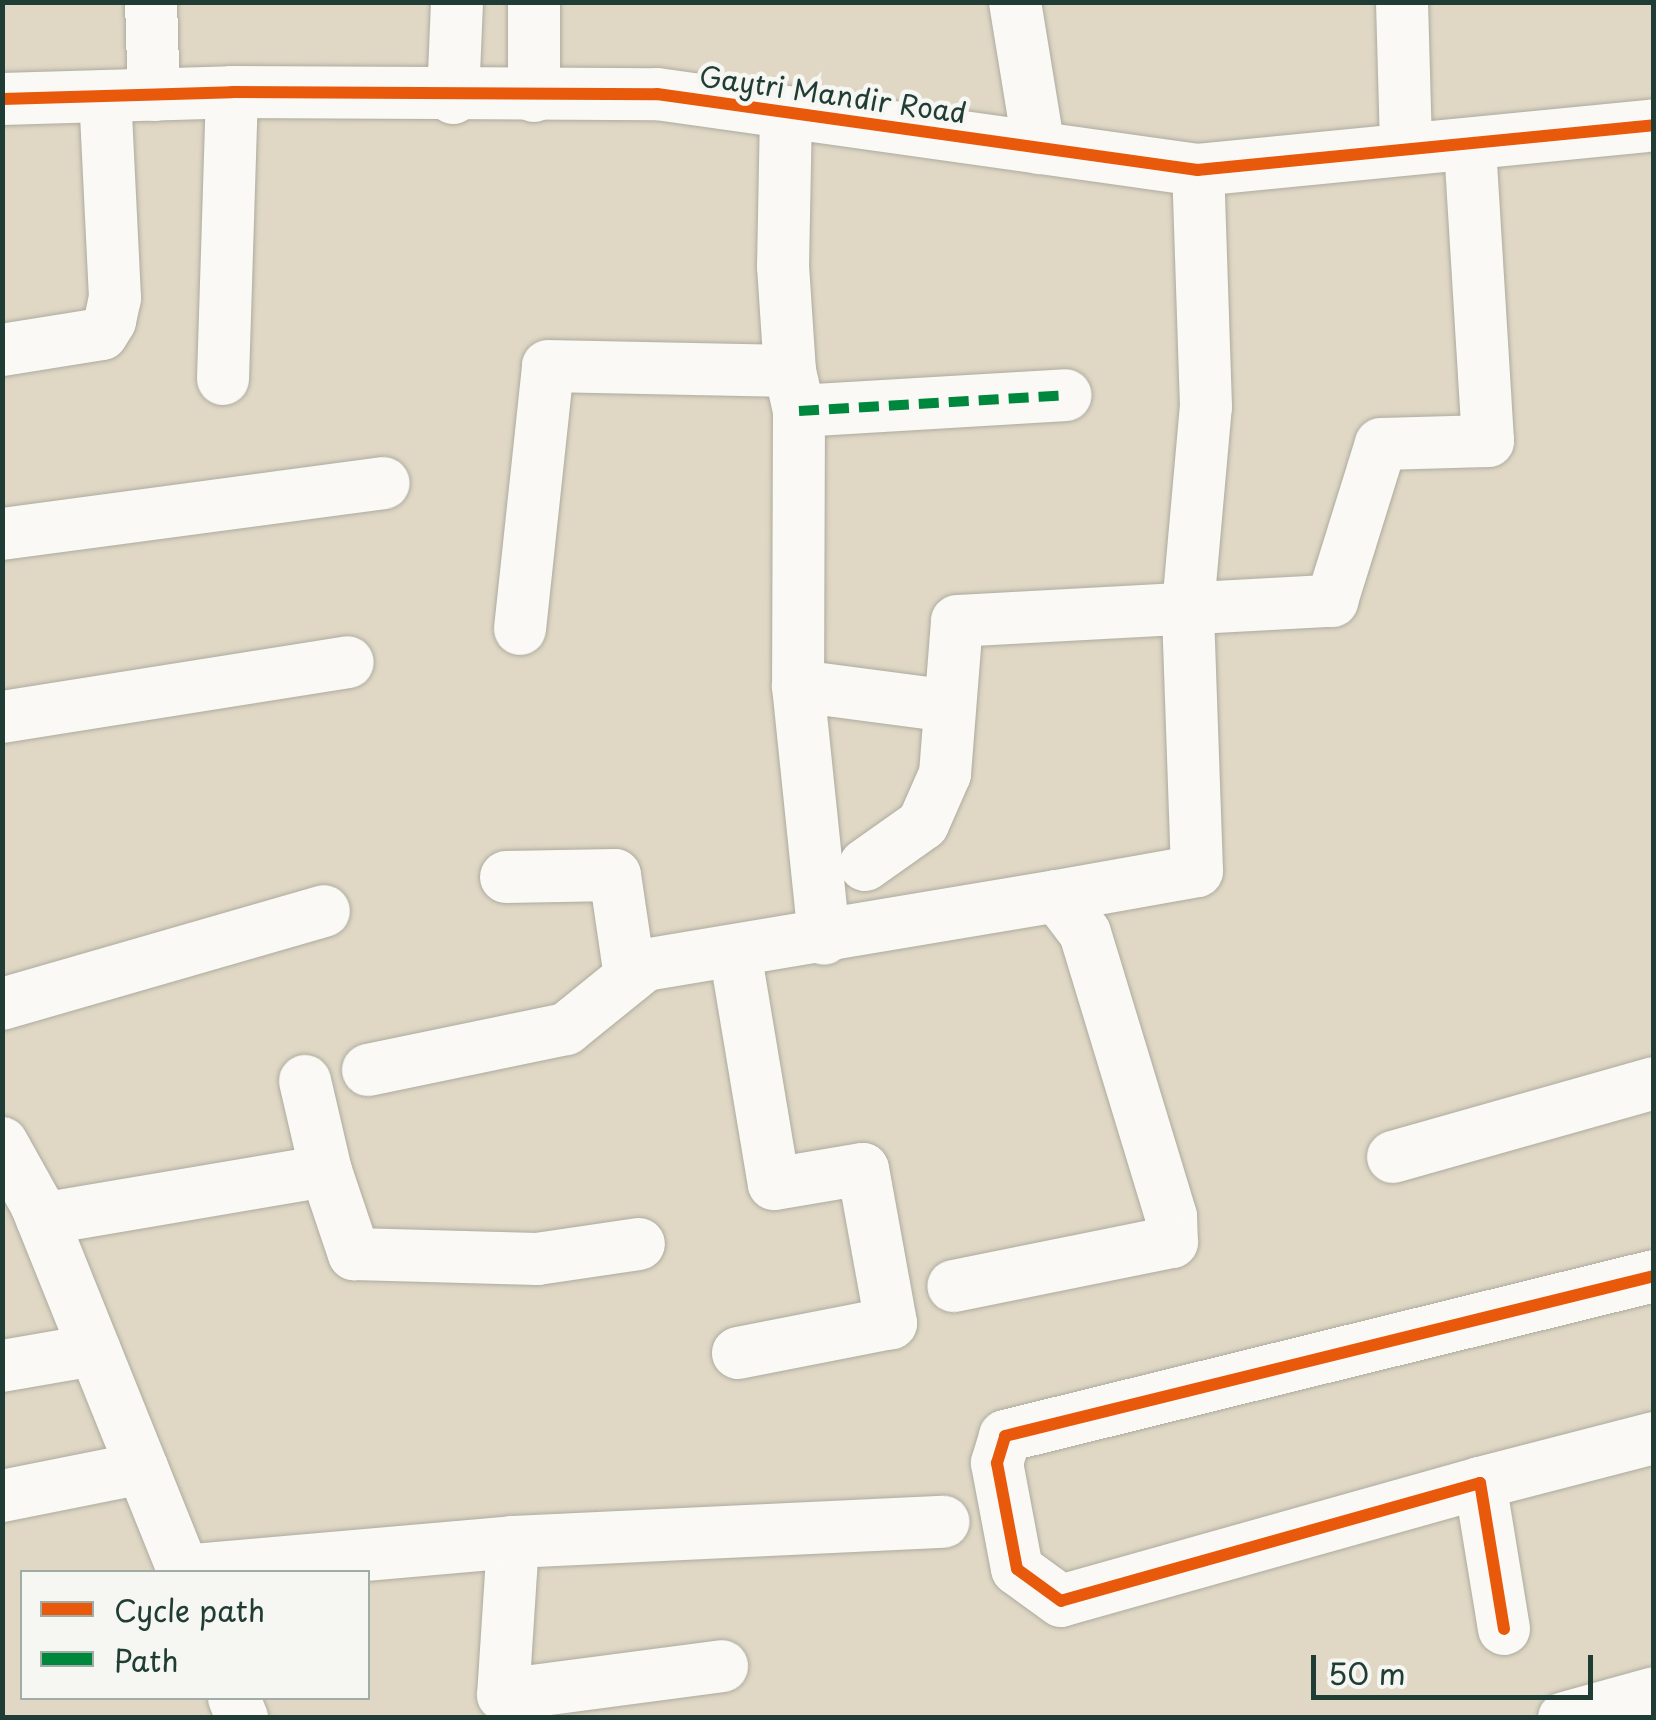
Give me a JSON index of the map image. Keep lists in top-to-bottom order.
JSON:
{
  "streets": {
    "street": ["Gaytri Mandir Road"]
  },
  "legend": ["Cycle path", "Path"],
  "scale_bar": "50 m"
}
